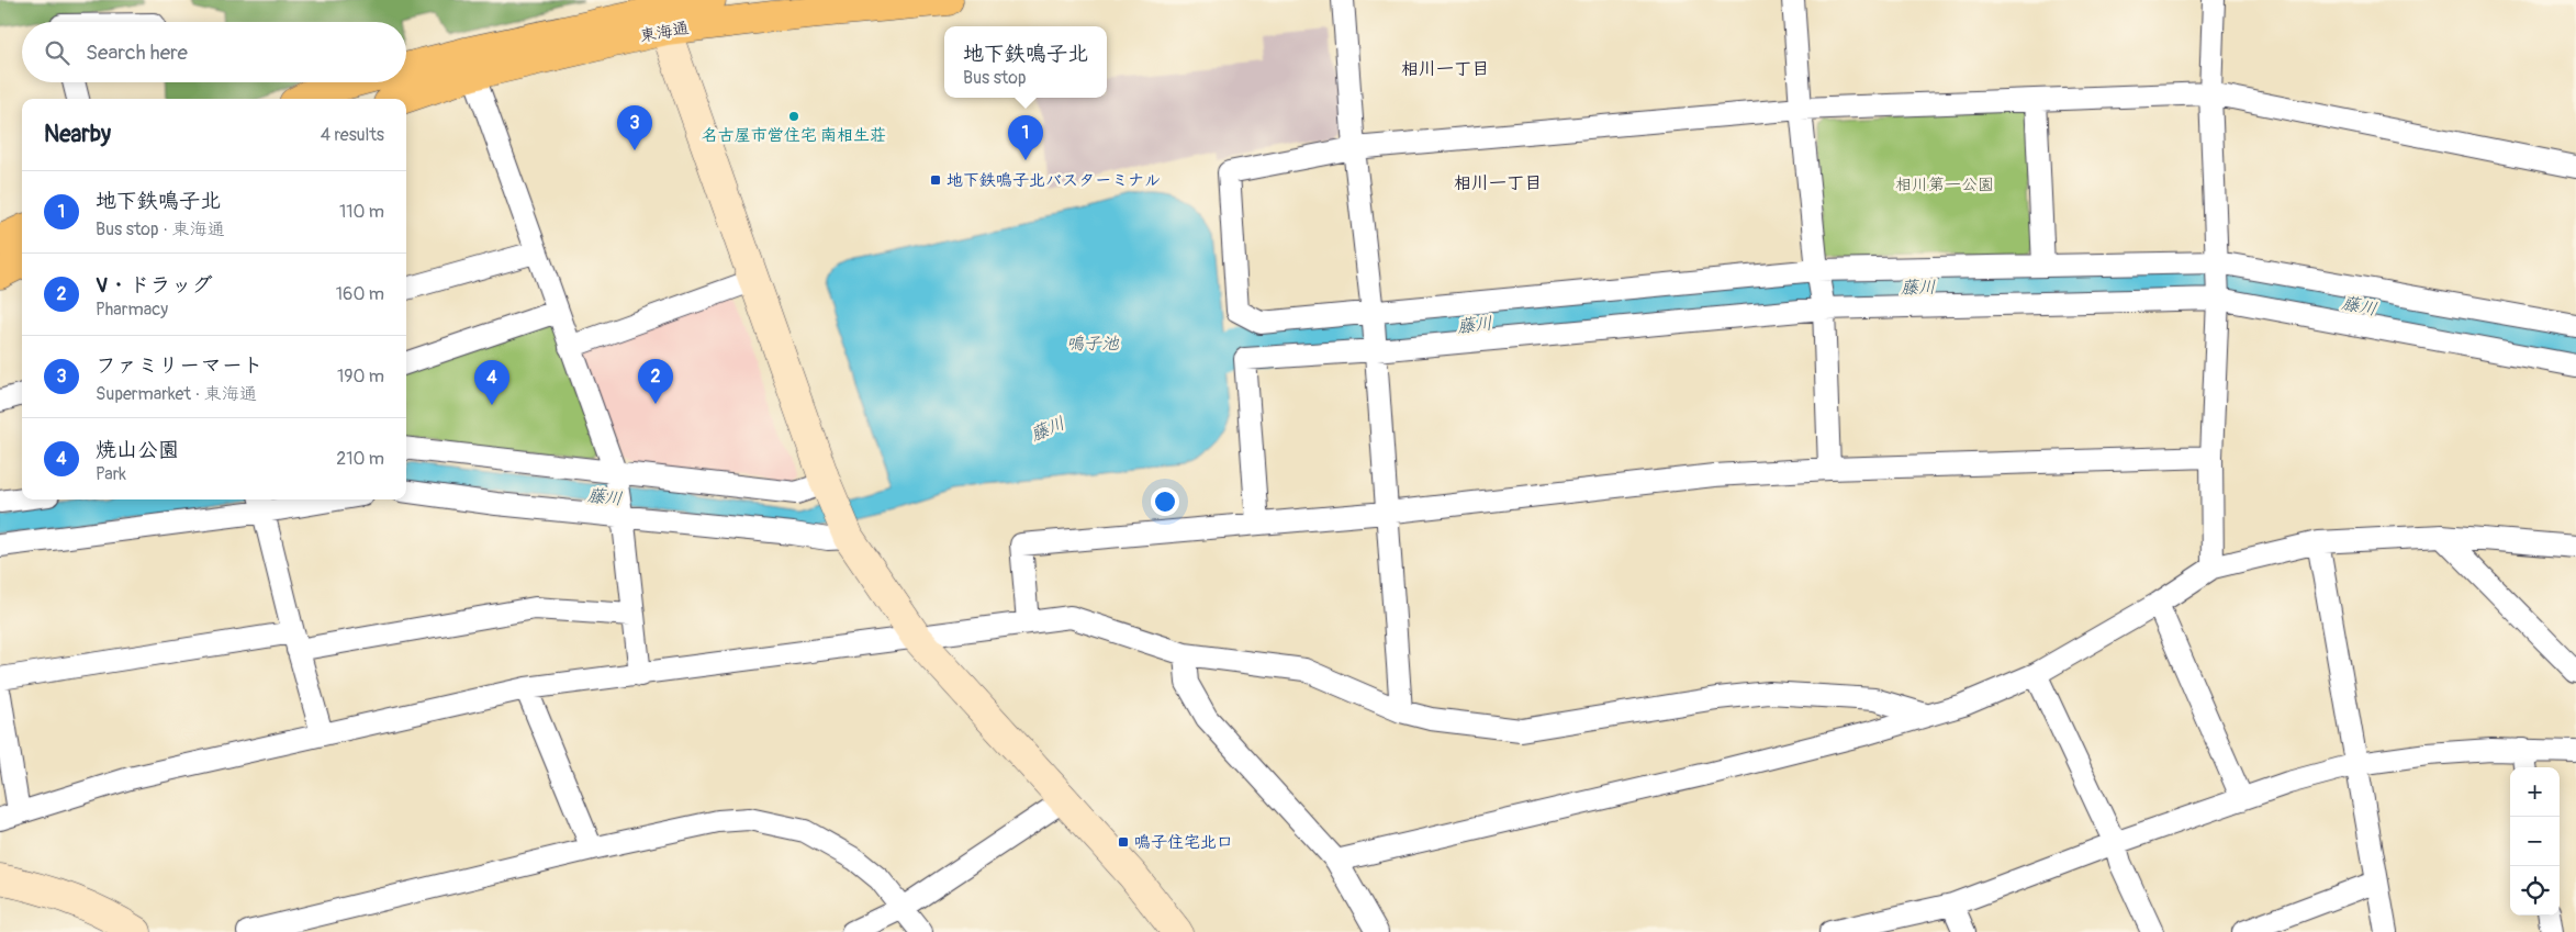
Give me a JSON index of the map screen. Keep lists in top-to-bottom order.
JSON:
{
  "streets": {
    "main road": ["東海通"]
  },
  "districts": ["相川一丁目", "相川一丁目"],
  "water": ["藤川", "鳴子池"],
  "parks": ["相川第一公園"],
  "places": {
    "other": ["名古屋市営住宅 南相生荘"],
    "transit": ["地下鉄鳴子北バスターミナル", "鳴子住宅北口"]
  },
  "page": {
    "search": "Search here",
    "popup": ["地下鉄鳴子北", "Bus stop"],
    "heading": ["Nearby", "4 results"],
    "pins": [
      "3",
      "1",
      "2",
      "4"
    ],
    "list": [
      {
        "mark": "1",
        "name": "地下鉄鳴子北",
        "note": "Bus stop · 東海通",
        "value": "110 m"
      },
      {
        "mark": "2",
        "name": "V・ドラッグ",
        "note": "Pharmacy",
        "value": "160 m"
      },
      {
        "mark": "3",
        "name": "ファミリーマート",
        "note": "Supermarket · 東海通",
        "value": "190 m"
      },
      {
        "mark": "4",
        "name": "焼山公園",
        "note": "Park",
        "value": "210 m"
      }
    ],
    "map_buttons": ["+", "−"]
  }
}
